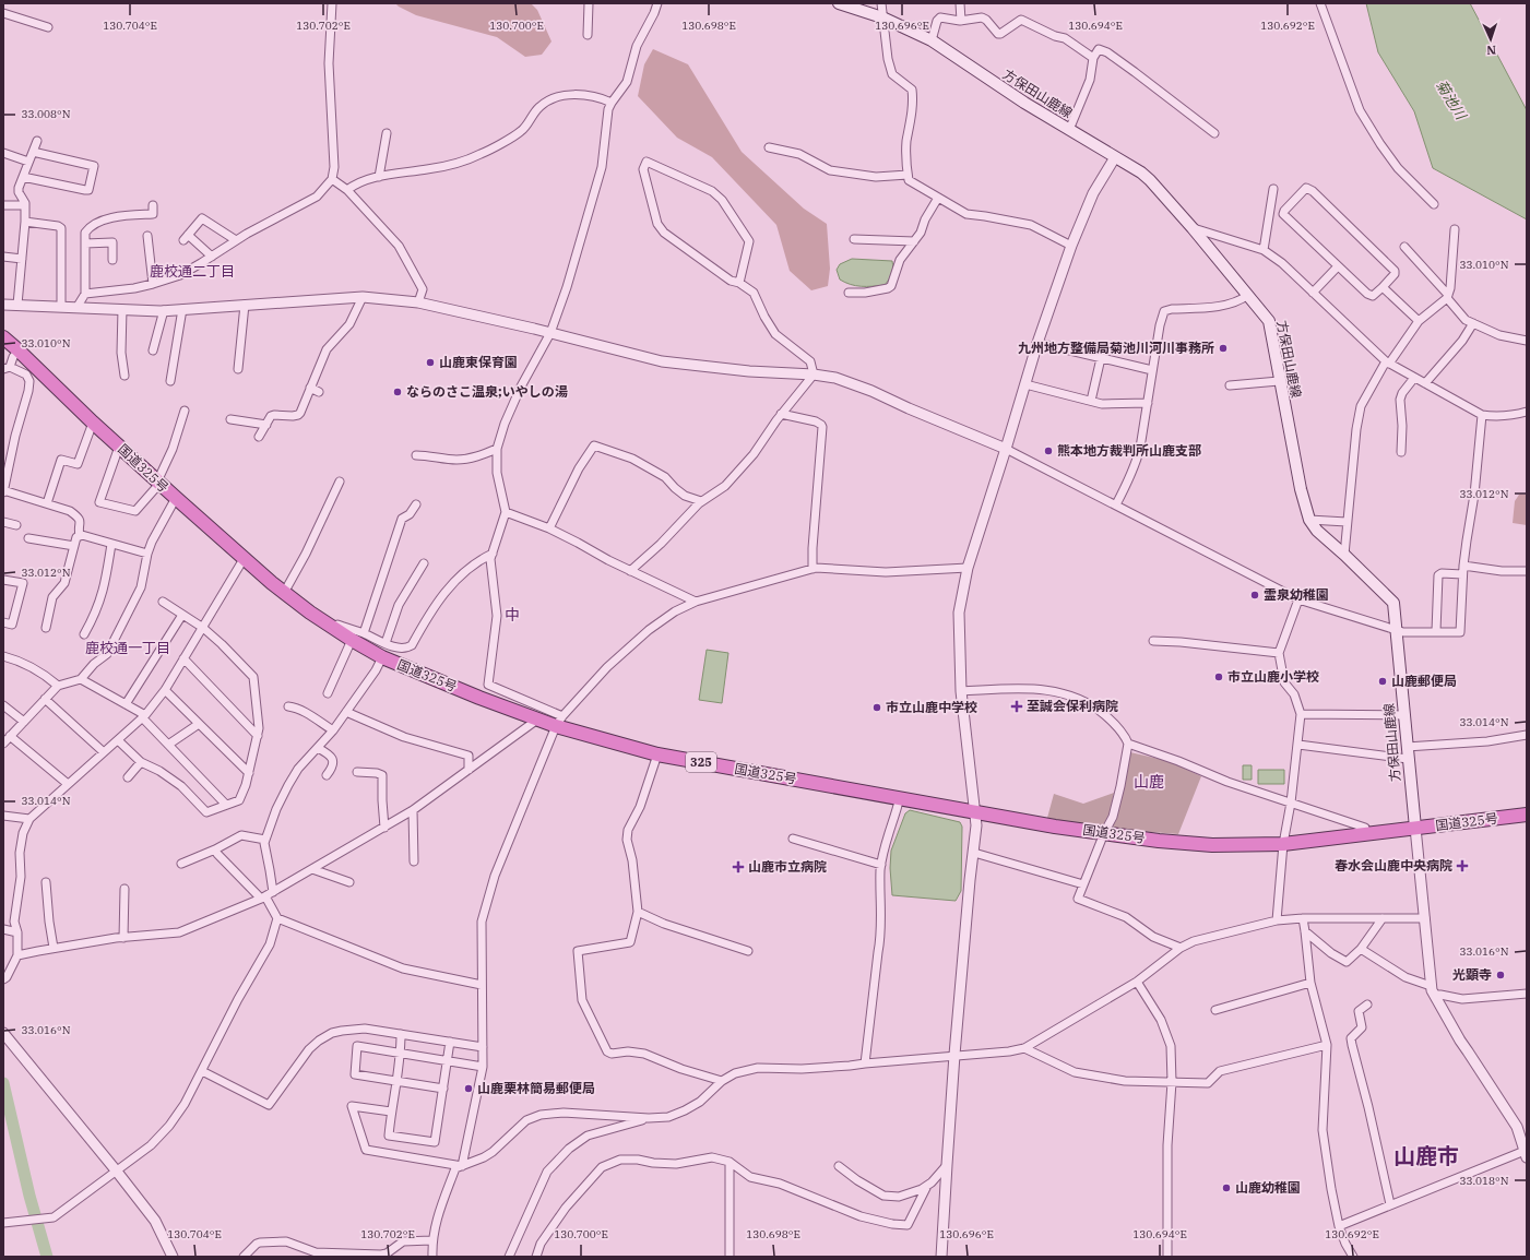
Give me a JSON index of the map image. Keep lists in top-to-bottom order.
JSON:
{
  "streets": {
    "highway": ["国道325号", "325"],
    "main road": ["方保田山鹿線"]
  },
  "crossings": [
    ["方保田山鹿線", "国道325号"]
  ],
  "districts": [
    "鹿校通二丁目",
    "中",
    "鹿校通一丁目",
    "山鹿",
    "山鹿市"
  ],
  "water": ["菊池川"],
  "places": {
    "other": [
      "九州地方整備局菊池川河川事務所",
      "山鹿東保育園",
      "ならのさこ温泉;いやしの湯",
      "熊本地方裁判所山鹿支部",
      "霊泉幼稚園",
      "市立山鹿小学校",
      "山鹿郵便局",
      "市立山鹿中学校",
      "光顕寺",
      "山鹿栗林簡易郵便局",
      "山鹿幼稚園"
    ],
    "health": ["至誠会保利病院", "春水会山鹿中央病院", "山鹿市立病院"]
  },
  "north": "bottom",
  "coordinates": [
    "130.704°E",
    "130.702°E",
    "130.700°E",
    "130.698°E",
    "130.696°E",
    "130.694°E",
    "130.692°E",
    "33.008°N",
    "33.010°N",
    "33.012°N",
    "33.014°N",
    "33.016°N",
    "33.018°N"
  ]
}
